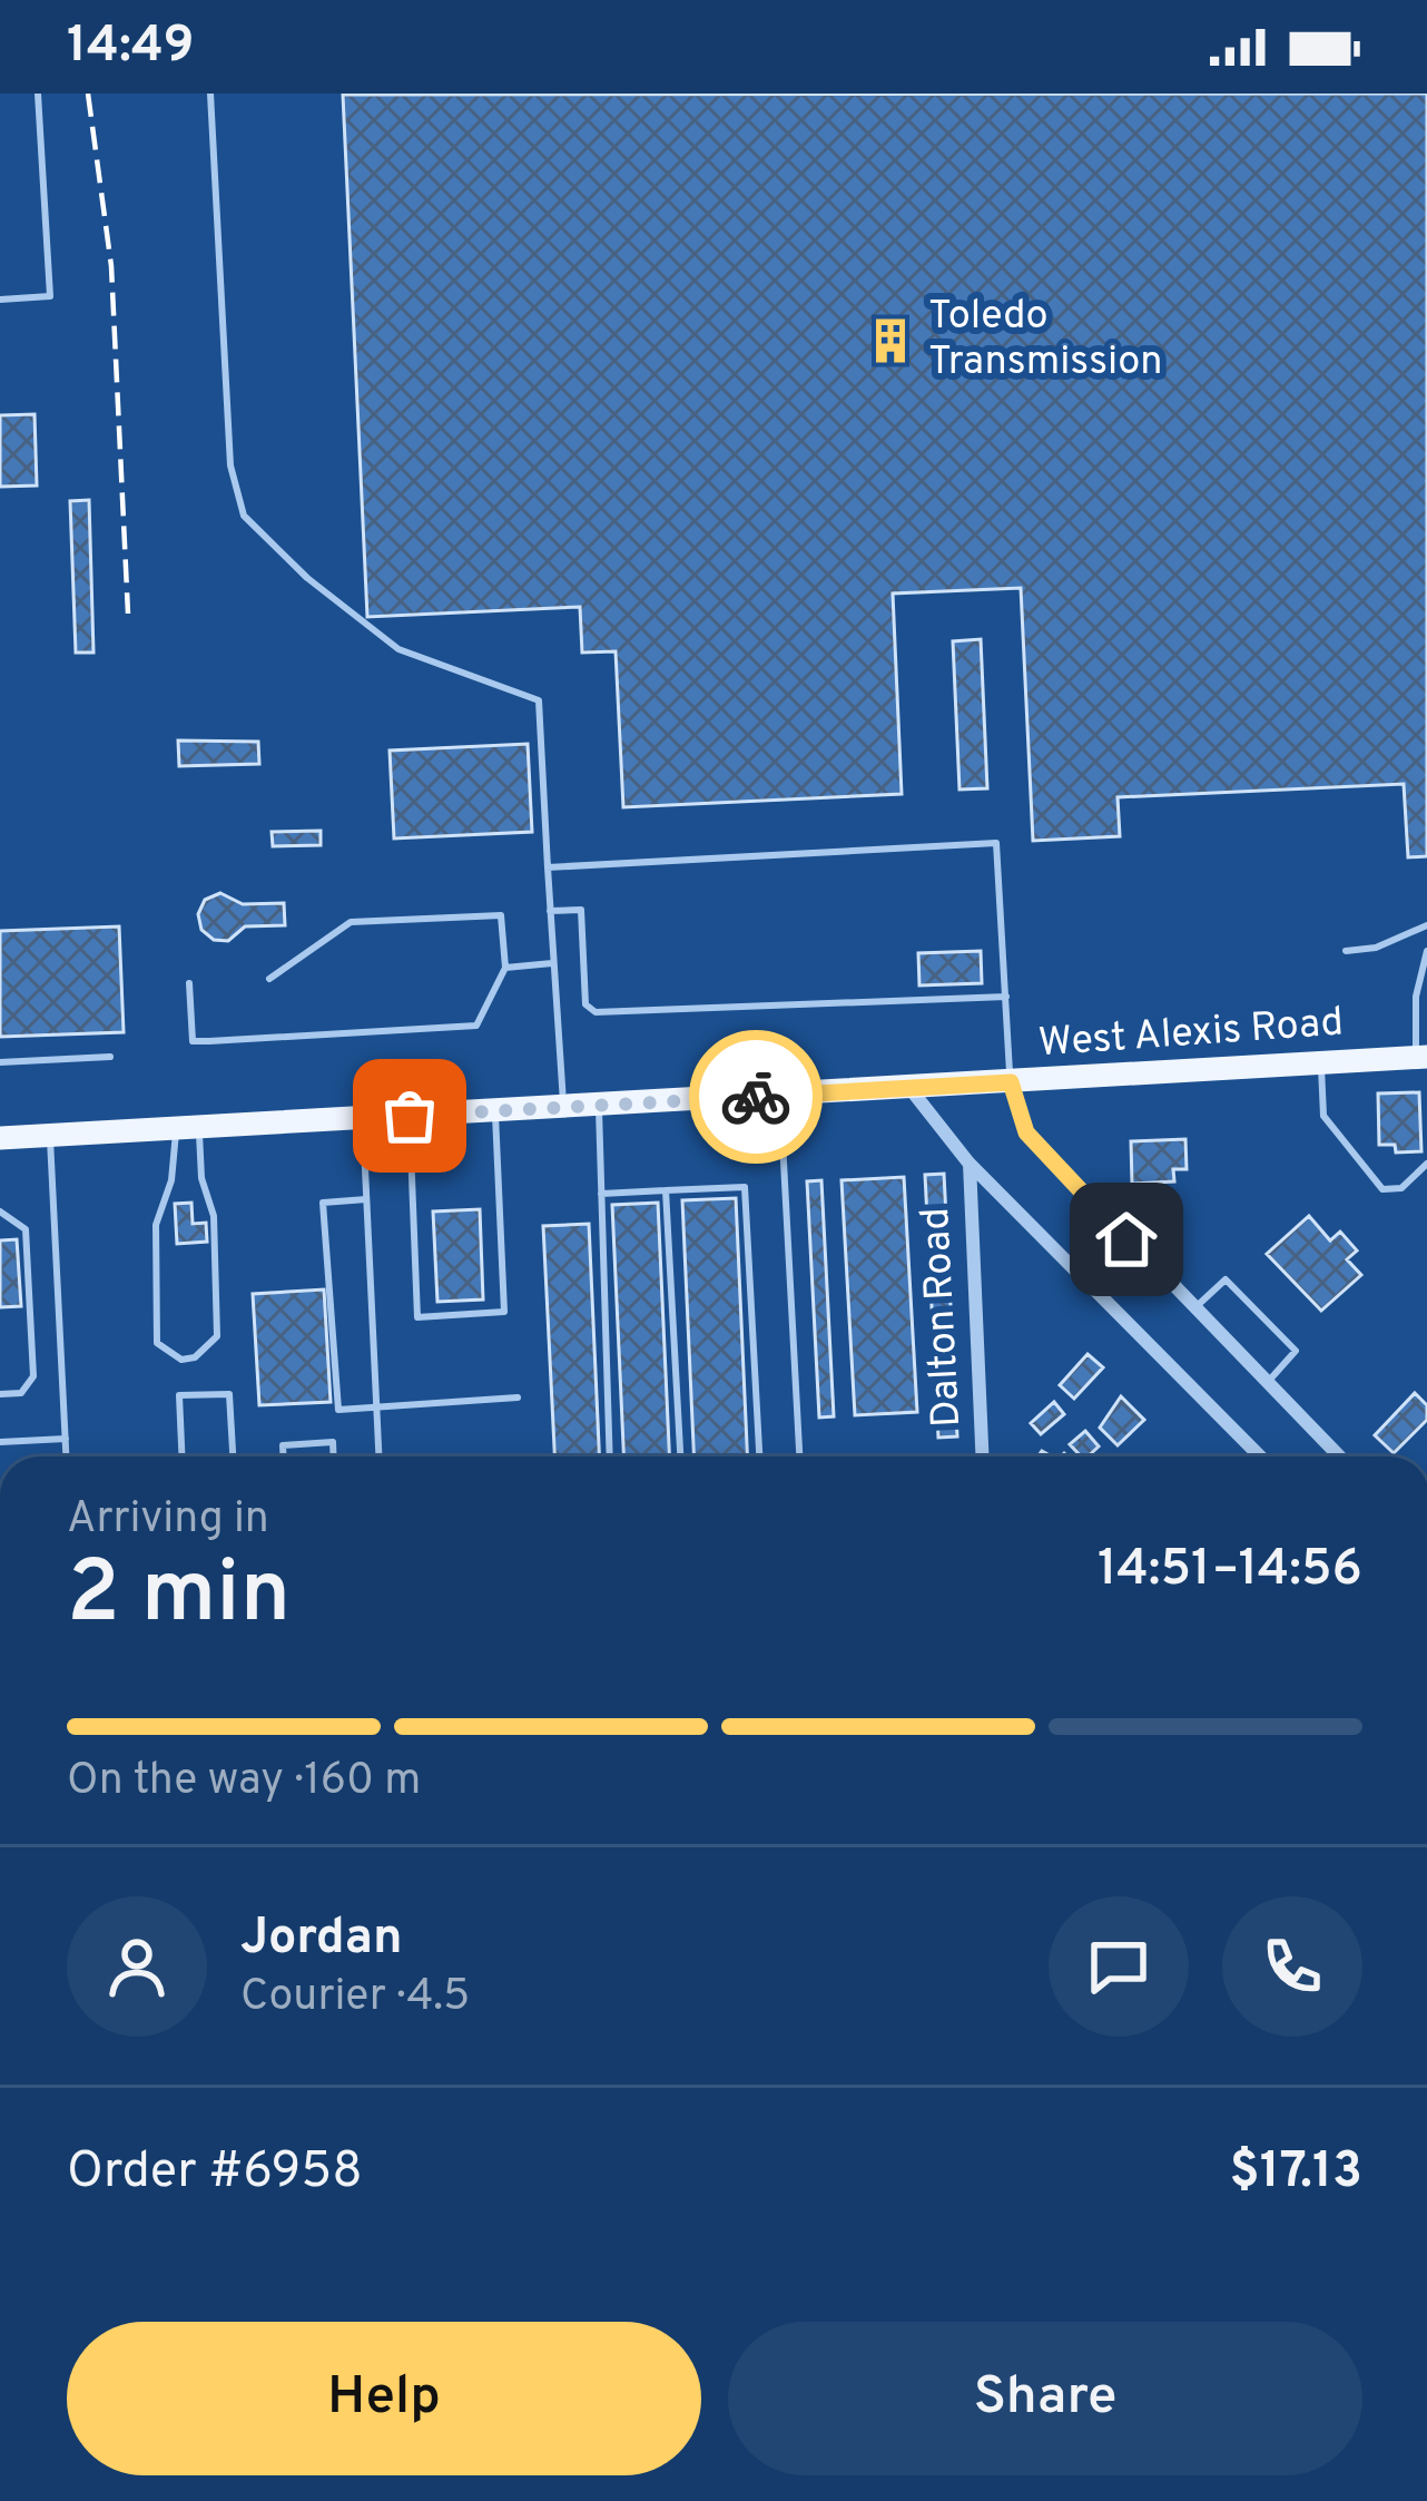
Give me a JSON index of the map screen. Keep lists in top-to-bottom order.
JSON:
{
  "streets": {
    "main road": ["West Alexis Road"],
    "street": ["Dalton Road"]
  },
  "places": {
    "building": ["Toledo Transmission"]
  },
  "page": {
    "status": "14:49",
    "heading": ["2 min", "Arriving in", "14:51–14:56"],
    "panel": [
      "Jordan",
      "Courier · 4.5",
      "Order #6958",
      "$17.13"
    ],
    "bar": "On the way · 160 m",
    "buttons": ["Help", "Share"]
  }
}
